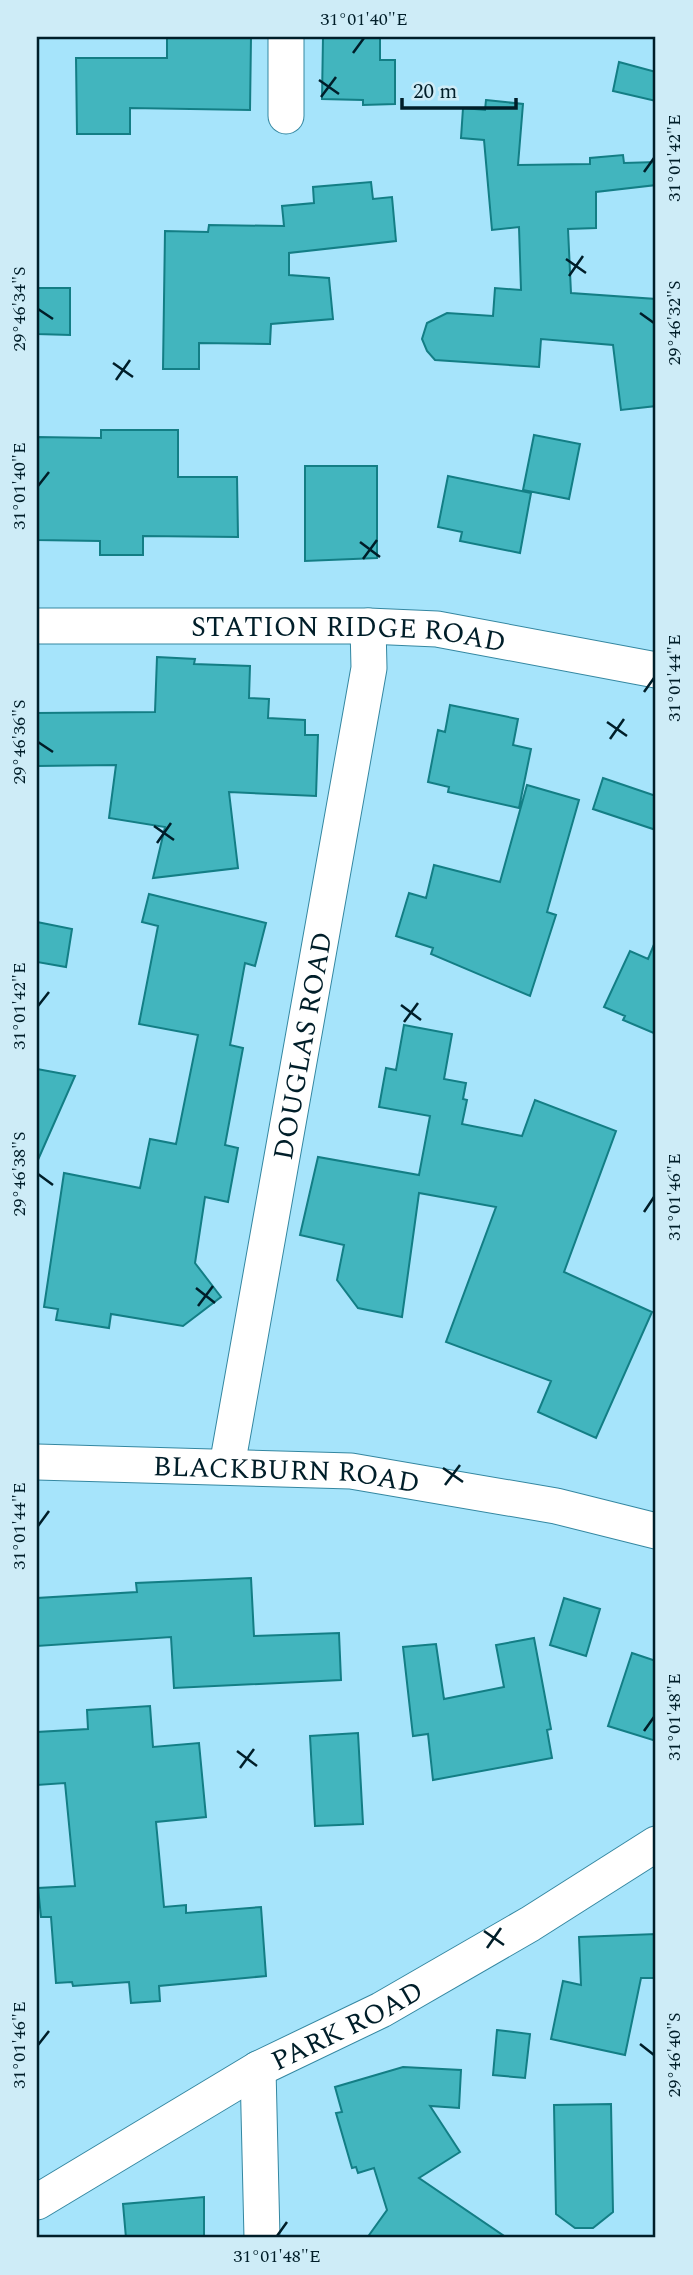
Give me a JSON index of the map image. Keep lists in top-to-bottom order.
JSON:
{
  "streets": {
    "street": [
      "STATION RIDGE ROAD",
      "DOUGLAS ROAD",
      "BLACKBURN ROAD",
      "PARK ROAD"
    ]
  },
  "crossings": [
    ["STATION RIDGE ROAD", "DOUGLAS ROAD"],
    ["DOUGLAS ROAD", "BLACKBURN ROAD"]
  ],
  "scale_bar": "20 m",
  "coordinates": [
    "31°01'40\"E",
    "31°01'42\"E",
    "29°46'34\"S",
    "29°46'32\"S",
    "31°01'44\"E",
    "29°46'36\"S",
    "29°46'38\"S",
    "31°01'46\"E",
    "31°01'48\"E",
    "29°46'40\"S"
  ]
}
